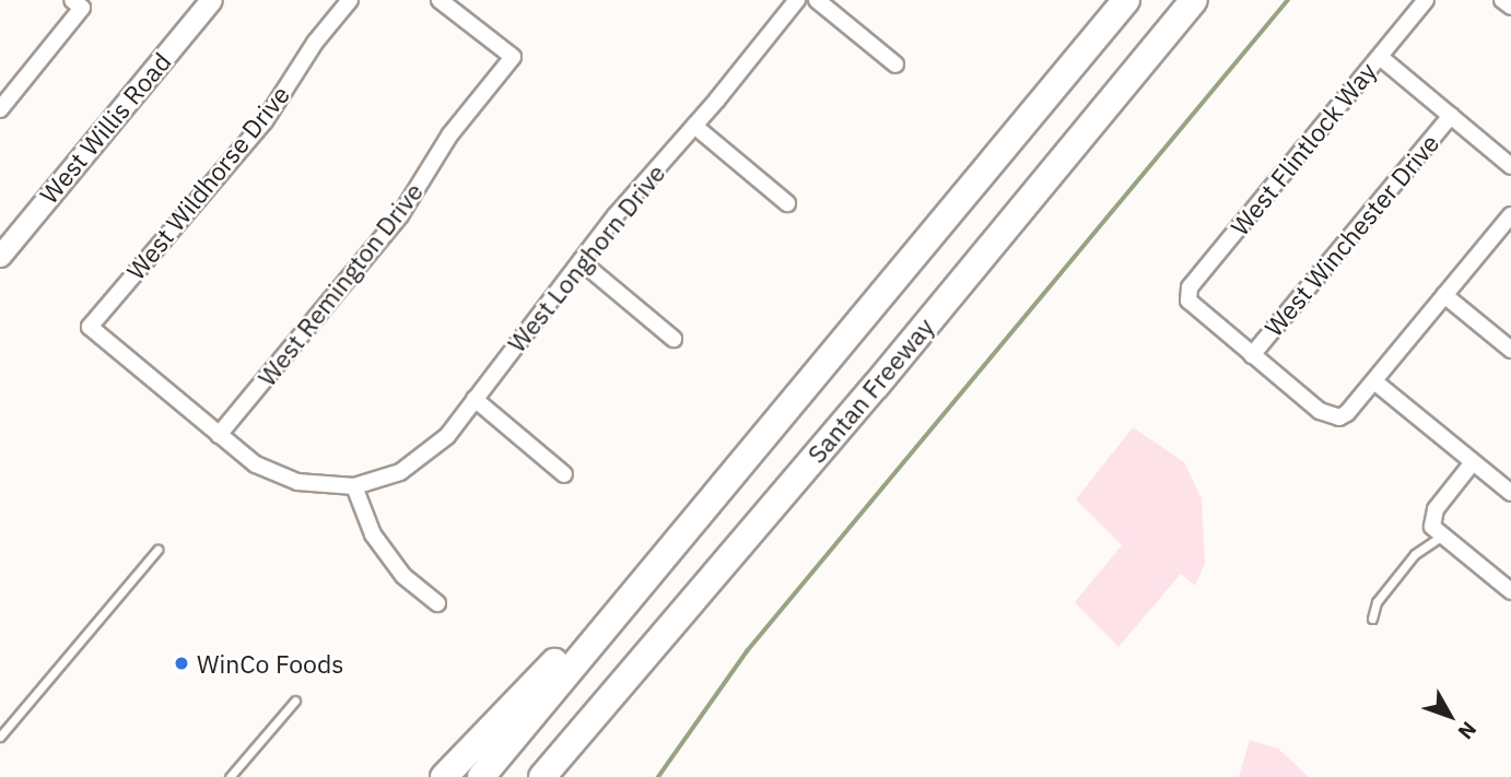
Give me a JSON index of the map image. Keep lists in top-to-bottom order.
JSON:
{
  "streets": {
    "highway": ["Santan Freeway"],
    "street": [
      "West Willis Road",
      "West Flintlock Way",
      "West Wildhorse Drive",
      "West Winchester Drive",
      "West Longhorn Drive",
      "West Remington Drive"
    ]
  },
  "crossings": [
    ["West Flintlock Way", "West Winchester Drive"],
    ["West Wildhorse Drive", "West Remington Drive"]
  ],
  "places": ["WinCo Foods"],
  "north": "bottom right"
}
